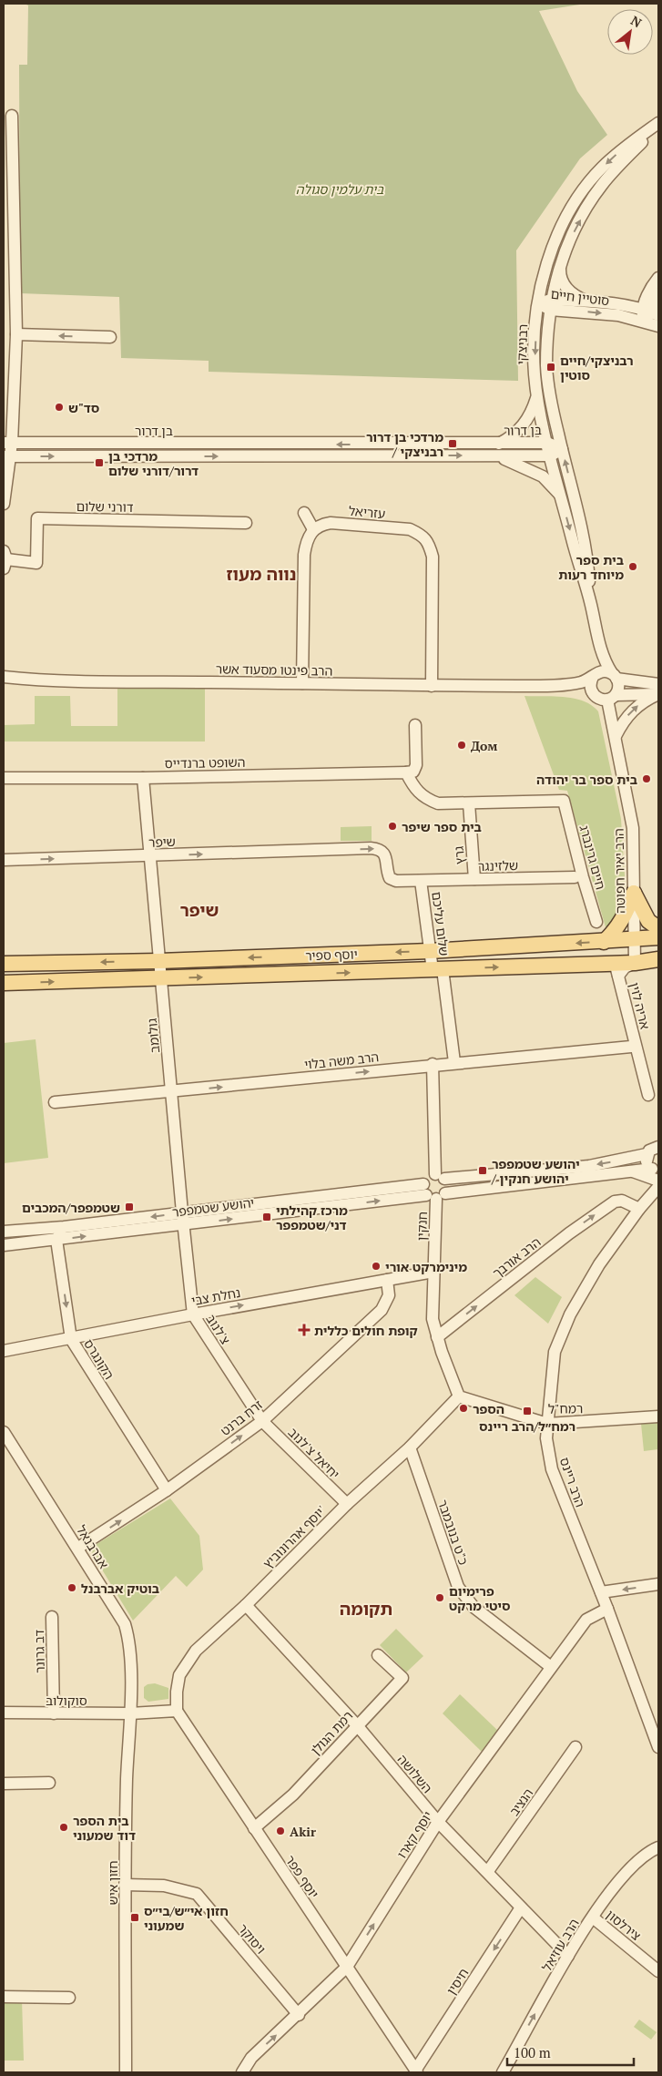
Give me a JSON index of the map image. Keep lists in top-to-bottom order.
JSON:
{
  "streets": {
    "main road": ["יוסף ספיר"],
    "street": [
      "סוטיין חיים",
      "רבניצקי",
      "בן דרור",
      "דורני שלום",
      "עזריאל",
      "הרב פינטו מסעוד אשר",
      "השופט ברנדייס",
      "שיפר",
      "גרץ",
      "חיים גרינברג",
      "שלזינגר",
      "הרב יאיר חפוטה",
      "שלום עליכם",
      "אריה לוין",
      "גולומב",
      "הרב משה בלוי",
      "יהושע שטמפפר",
      "חנקין",
      "הרב אורבך",
      "נחלת צבי",
      "צ'לנוב",
      "הקונגרס",
      "רמח\"ל",
      "זרח ברנט",
      "יחיאל צ'לנוב",
      "הרב ריינס",
      "כ\"ט בנובמבר",
      "יוסף אהרונוביץ'",
      "אברבנאל",
      "דב גרונר",
      "סוקולוב",
      "רמת הגולן",
      "השלושה",
      "הנציב",
      "יוסף קארו",
      "יוסף פפר",
      "חזון איש",
      "צירלסון",
      "ויסוקר",
      "הרב עוזיאל",
      "חיסין"
    ]
  },
  "crossings": [
    ["סוטיין חיים", "רבניצקי"],
    ["רבניצקי", "בן דרור"],
    ["רבניצקי", "הרב פינטו מסעוד אשר"],
    ["רבניצקי", "הרב יאיר חפוטה"],
    ["עזריאל", "הרב פינטו מסעוד אשר"],
    ["הרב פינטו מסעוד אשר", "הרב יאיר חפוטה"],
    ["השופט ברנדייס", "גולומב"],
    ["שיפר", "שלזינגר"],
    ["שיפר", "שלום עליכם"],
    ["שיפר", "גולומב"],
    ["גרץ", "חיים גרינברג"],
    ["גרץ", "שלזינגר"],
    ["שלזינגר", "שלום עליכם"],
    ["הרב יאיר חפוטה", "יוסף ספיר"],
    ["שלום עליכם", "יוסף ספיר"],
    ["שלום עליכם", "הרב משה בלוי"],
    ["יוסף ספיר", "אריה לוין"],
    ["יוסף ספיר", "גולומב"],
    ["גולומב", "הרב משה בלוי"],
    ["גולומב", "יהושע שטמפפר"],
    ["גולומב", "צ'לנוב"],
    ["יהושע שטמפפר", "חנקין"],
    ["יהושע שטמפפר", "צ'לנוב"],
    ["יהושע שטמפפר", "הקונגרס"],
    ["חנקין", "הרב אורבך"],
    ["חנקין", "נחלת צבי"],
    ["הרב אורבך", "הרב ריינס"],
    ["נחלת צבי", "צ'לנוב"],
    ["נחלת צבי", "הקונגרס"],
    ["נחלת צבי", "זרח ברנט"],
    ["צ'לנוב", "זרח ברנט"],
    ["צ'לנוב", "יחיאל צ'לנוב"],
    ["הקונגרס", "זרח ברנט"],
    ["רמח\"ל", "הרב ריינס"],
    ["רמח\"ל", "יוסף אהרונוביץ'"],
    ["זרח ברנט", "יחיאל צ'לנוב"],
    ["זרח ברנט", "אברבנאל"],
    ["יחיאל צ'לנוב", "יוסף אהרונוביץ'"],
    ["הרב ריינס", "יוסף קארו"],
    ["כ\"ט בנובמבר", "יוסף אהרונוביץ'"],
    ["כ\"ט בנובמבר", "יוסף קארו"],
    ["יוסף אהרונוביץ'", "השלושה"],
    ["יוסף אהרונוביץ'", "יוסף פפר"],
    ["אברבנאל", "סוקולוב"],
    ["אברבנאל", "חזון איש"],
    ["דב גרונר", "סוקולוב"],
    ["סוקולוב", "חזון איש"],
    ["רמת הגולן", "השלושה"],
    ["רמת הגולן", "יוסף פפר"],
    ["השלושה", "הנציב"],
    ["השלושה", "יוסף קארו"],
    ["השלושה", "הרב עוזיאל"],
    ["השלושה", "חיסין"],
    ["יוסף קארו", "יוסף פפר"],
    ["יוסף קארו", "ויסוקר"],
    ["יוסף פפר", "חיסין"],
    ["חזון איש", "ויסוקר"],
    ["צירלסון", "הרב עוזיאל"]
  ],
  "one_way": [
    "שיפר",
    "הרב משה בלוי",
    "הרב אורבך",
    "נחלת צבי",
    "הקונגרס",
    "זרח ברנט",
    "יוסף קארו",
    "הרב עוזיאל",
    "חיסין"
  ],
  "districts": ["נווה מעוז", "שיפר", "תקומה"],
  "parks": ["בית עלמין סגולה"],
  "places": {
    "transit": [
      "רבניצקי/חיים סוטין",
      "מרדכי בן דרור / רבניצקי",
      "מרדכי בן דרור/דורני שלום",
      "יהושע שטמפפר / יהושע חנקין",
      "שטמפפר/המכבים",
      "מרכז קהילתי דני/שטמפפר",
      "רמח״ל/הרב ריינס",
      "חזון אי״ש/בי״ס שמעוני"
    ],
    "other": [
      "סד\"ש",
      "בית ספר מיוחד רעות",
      "Дом",
      "בית ספר בר יהודה",
      "בית ספר שיפר",
      "מינימרקט אורי",
      "הספר",
      "בוטיק אברבנל",
      "פרימיום סיטי מרקט",
      "בית הספר דוד שמעוני",
      "Akir"
    ],
    "health": ["קופת חולים כללית"]
  },
  "scale_bar": "100 m",
  "north": "top right"
}
